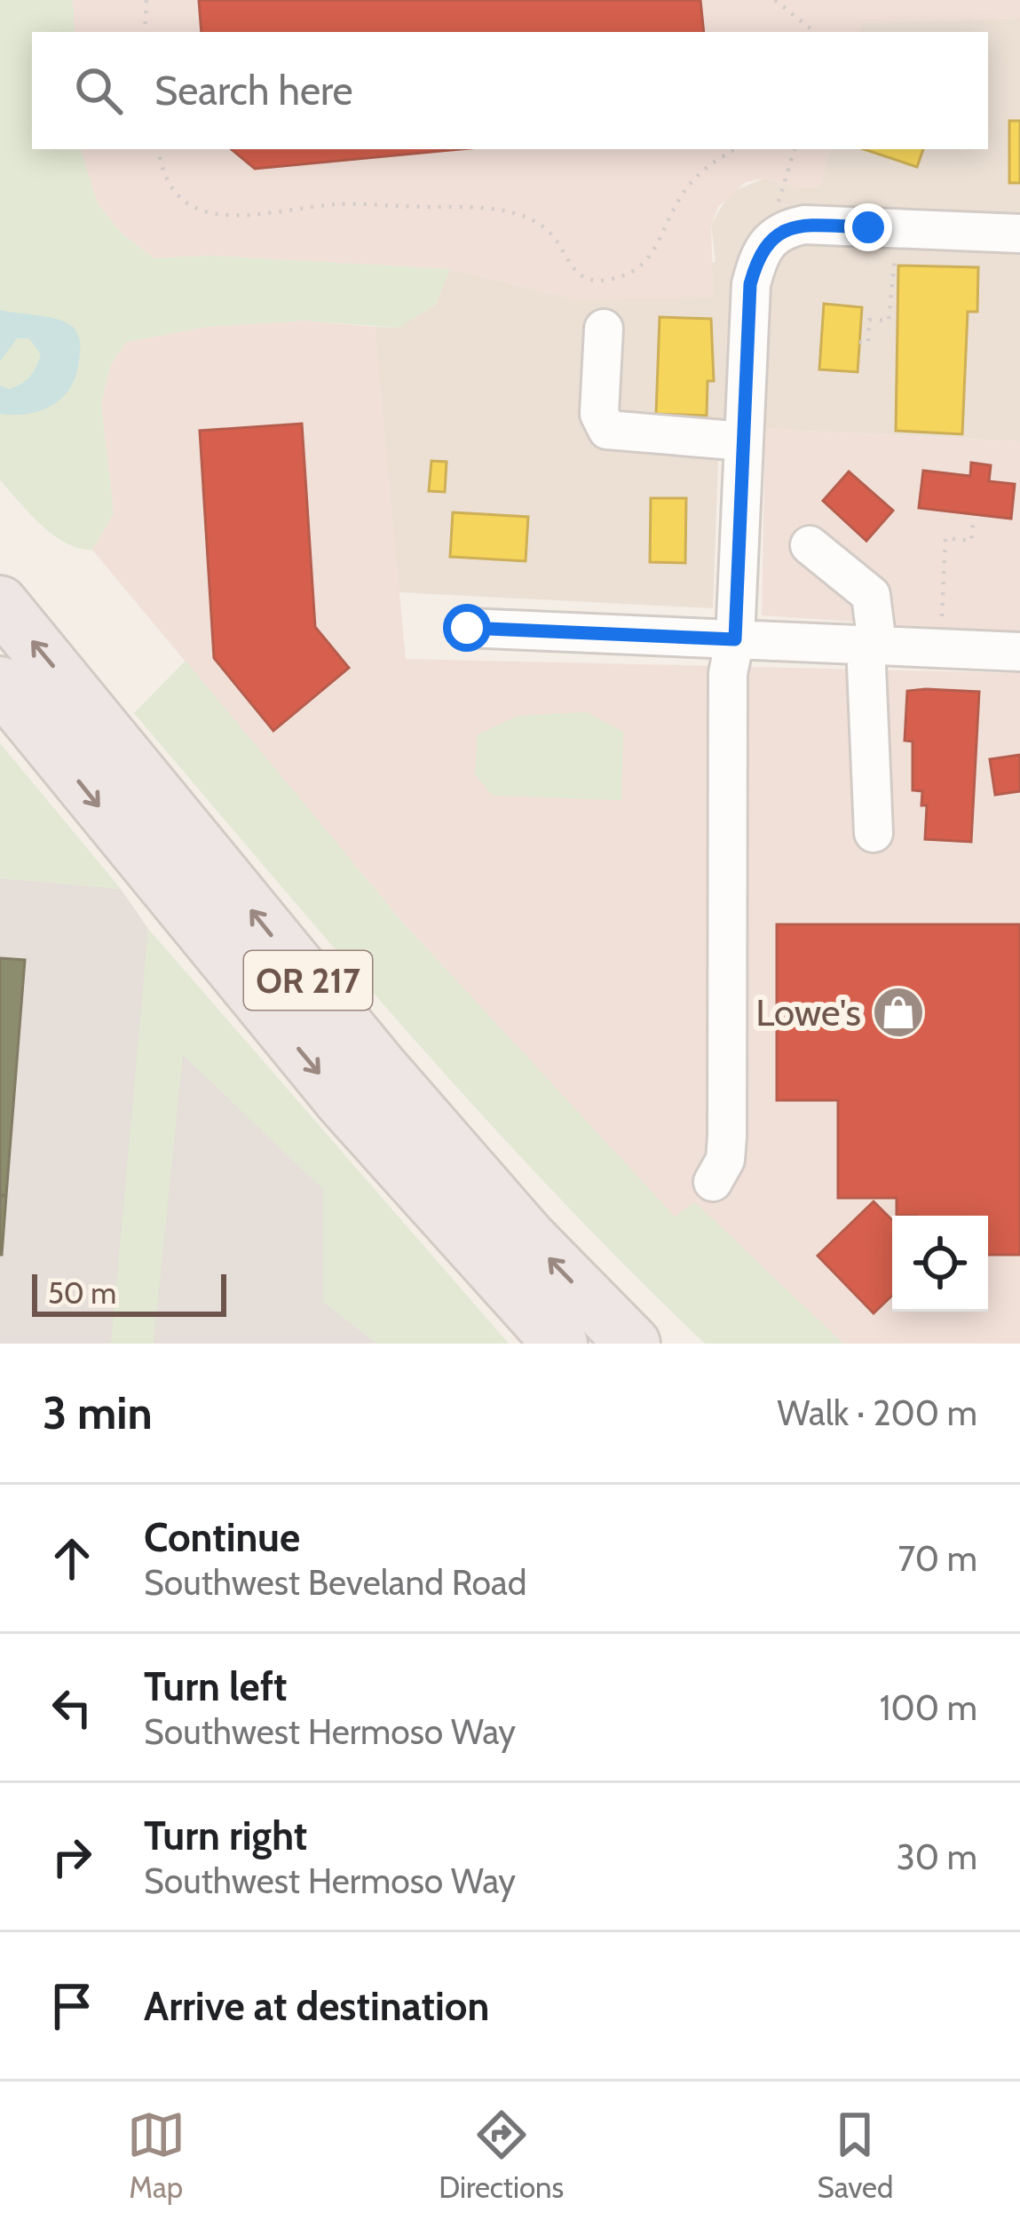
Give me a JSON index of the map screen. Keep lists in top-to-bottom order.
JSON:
{
  "streets": {
    "highway": ["OR 217"]
  },
  "places": {
    "shop": ["Lowe's"]
  },
  "scale_bar": "50 m",
  "page": {
    "search": "Search here",
    "scale": "50 m",
    "heading": ["3 min", "Walk · 200 m"],
    "list": [
      ["Continue", "Southwest Beveland Road", "70 m"],
      ["Turn left", "Southwest Hermoso Way", "100 m"],
      ["Turn right", "Southwest Hermoso Way", "30 m"],
      "Arrive at destination"
    ],
    "nav": ["Map", "Directions", "Saved"]
  }
}
